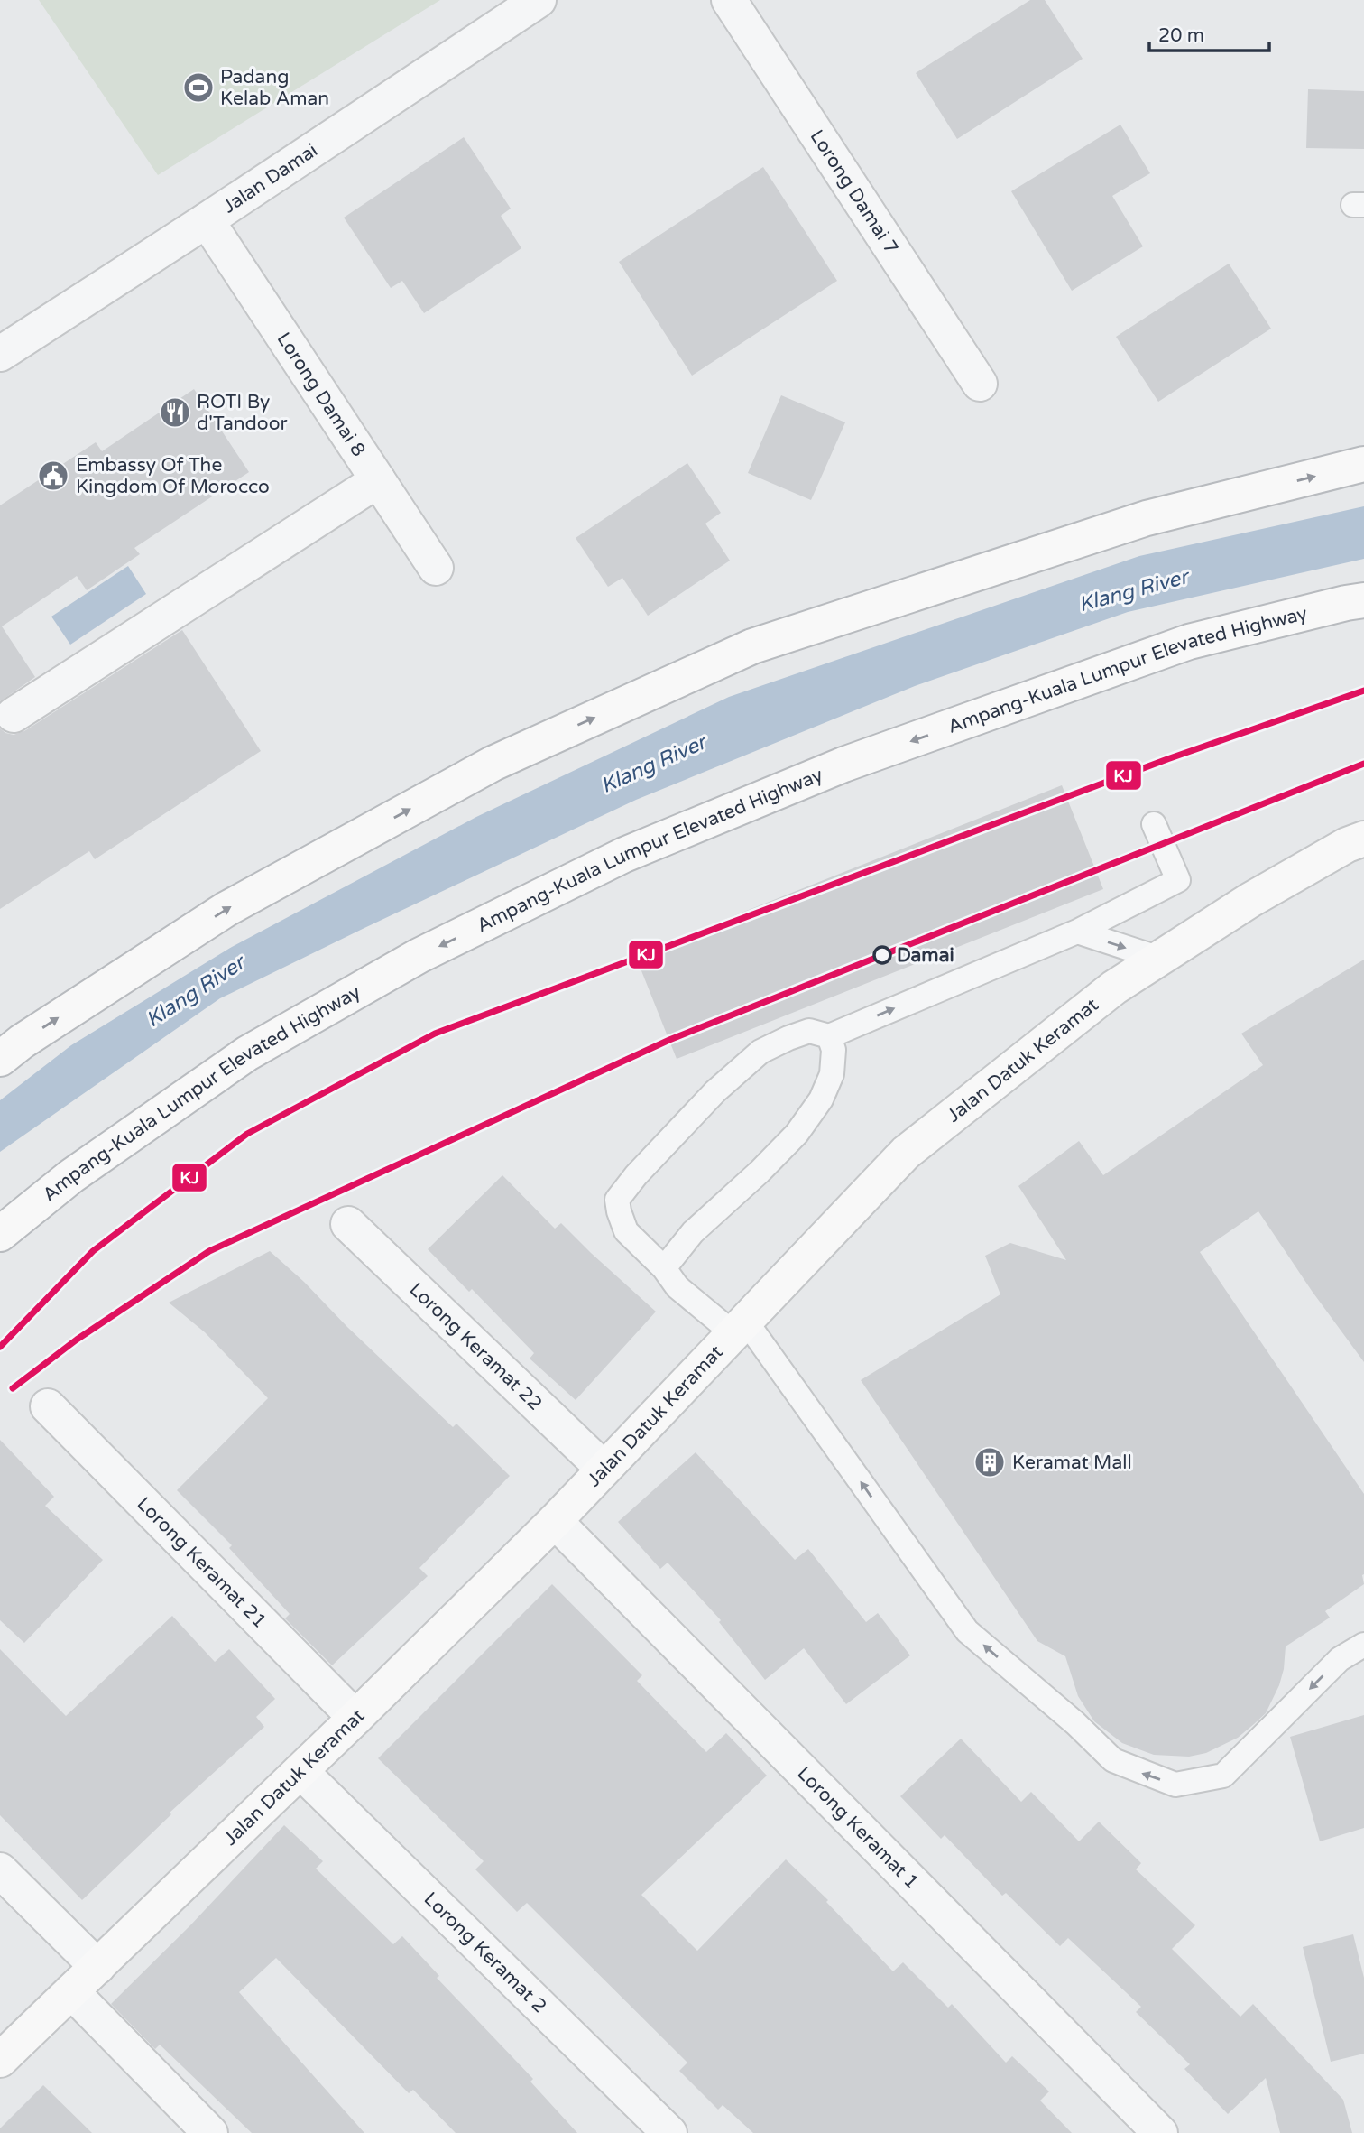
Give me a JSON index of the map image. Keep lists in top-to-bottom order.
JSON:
{
  "streets": {
    "main road": ["Ampang-Kuala Lumpur Elevated Highway", "Jalan Datuk Keramat"],
    "street": [
      "Jalan Damai",
      "Lorong Damai 7",
      "Lorong Damai 8",
      "Lorong Keramat 22",
      "Lorong Keramat 21",
      "Lorong Keramat 1",
      "Lorong Keramat 2"
    ]
  },
  "crossings": [
    ["Jalan Damai", "Lorong Damai 8"],
    ["Jalan Datuk Keramat", "Lorong Keramat 22"],
    ["Jalan Datuk Keramat", "Lorong Keramat 21"],
    ["Jalan Datuk Keramat", "Lorong Keramat 1"],
    ["Jalan Datuk Keramat", "Lorong Keramat 2"]
  ],
  "water": ["Klang River"],
  "places": {
    "sports": ["Padang Kelab Aman"],
    "restaurant": ["ROTI By d'Tandoor"],
    "public building": ["Embassy Of The Kingdom Of Morocco"],
    "other": ["Damai"],
    "building": ["Keramat Mall"]
  },
  "lines": ["transit line KJ"],
  "scale_bar": "20 m"
}
